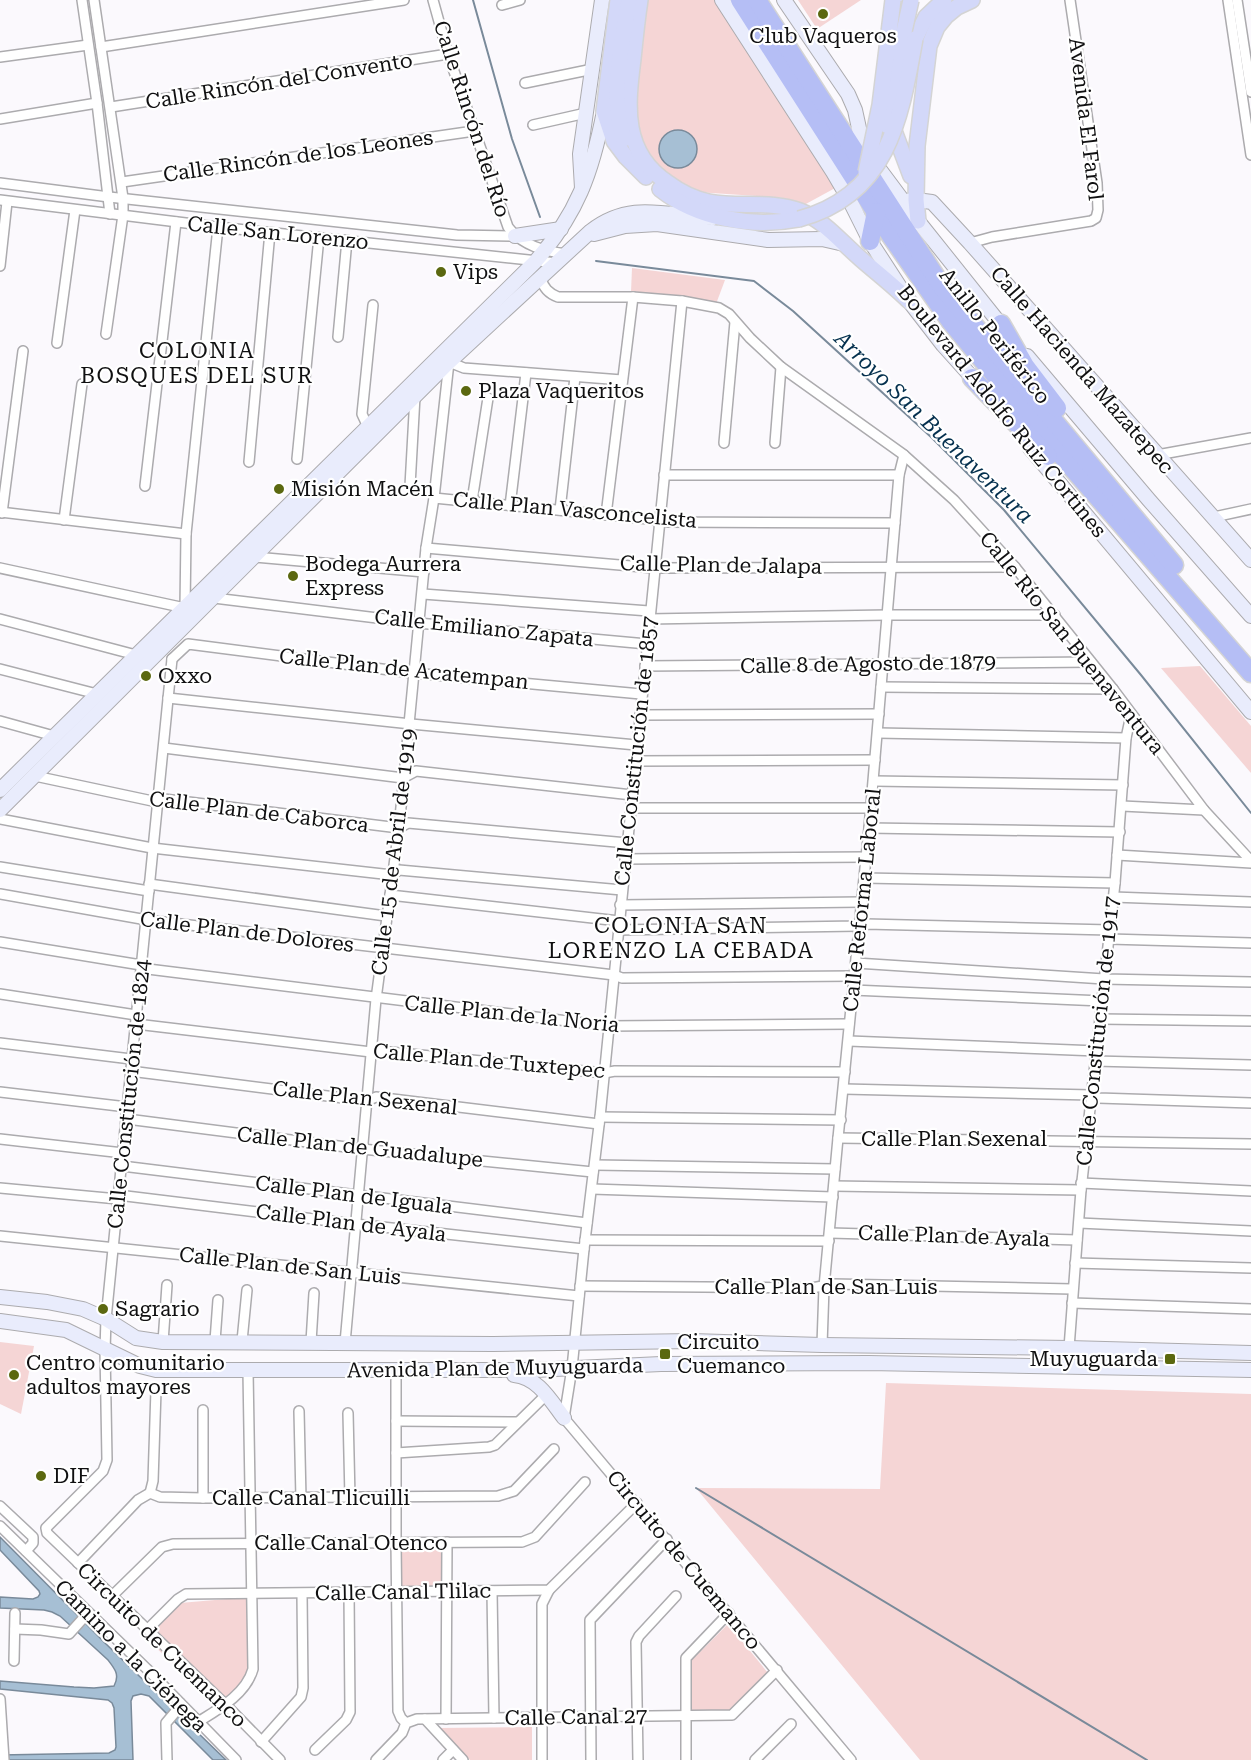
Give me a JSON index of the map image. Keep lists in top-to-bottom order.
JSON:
{
  "streets": {
    "highway": ["Anillo Periférico"],
    "main road": ["Calle Hacienda Mazatepec", "Boulevard Adolfo Ruiz Cortines", "Avenida Plan de Muyuguarda"],
    "street": [
      "Calle Rincón del Convento",
      "Calle Rincón del Río",
      "Avenida El Farol",
      "Calle Rincón de los Leones",
      "Calle San Lorenzo",
      "Calle Plan Vasconcelista",
      "Calle Plan de Jalapa",
      "Calle Emiliano Zapata",
      "Calle Río San Buenaventura",
      "Calle 8 de Agosto de 1879",
      "Calle Plan de Acatempan",
      "Calle Constitución de 1857",
      "Calle Plan de Caborca",
      "Calle 15 de Abril de 1919",
      "Calle Reforma Laboral",
      "Calle Plan de Dolores",
      "Calle Plan de la Noria",
      "Calle Constitución de 1917",
      "Calle Plan de Tuxtepec",
      "Calle Constitución de 1824",
      "Calle Plan Sexenal",
      "Calle Plan de Guadalupe",
      "Calle Plan de Iguala",
      "Calle Plan de Ayala",
      "Calle Plan de San Luis",
      "Calle Canal Tlicuilli",
      "Calle Canal Otenco",
      "Circuito de Cuemanco",
      "Calle Canal Tlilac",
      "Camino a la Ciénega",
      "Calle Canal 27"
    ]
  },
  "crossings": [
    ["Calle Rincón del Convento", "Calle Rincón del Río"],
    ["Calle Rincón del Río", "Calle Rincón de los Leones"],
    ["Calle Rincón del Río", "Calle San Lorenzo"],
    ["Avenida El Farol", "Calle Hacienda Mazatepec"],
    ["Calle Plan Vasconcelista", "Calle Constitución de 1857"],
    ["Calle Plan Vasconcelista", "Calle 15 de Abril de 1919"],
    ["Calle Plan Vasconcelista", "Calle Reforma Laboral"],
    ["Calle Plan de Jalapa", "Calle Río San Buenaventura"],
    ["Calle Plan de Jalapa", "Calle Constitución de 1857"],
    ["Calle Plan de Jalapa", "Calle 15 de Abril de 1919"],
    ["Calle Plan de Jalapa", "Calle Reforma Laboral"],
    ["Calle Emiliano Zapata", "Calle Constitución de 1857"],
    ["Calle Emiliano Zapata", "Calle 15 de Abril de 1919"],
    ["Calle Río San Buenaventura", "Calle 8 de Agosto de 1879"],
    ["Calle Río San Buenaventura", "Calle Constitución de 1857"],
    ["Calle Río San Buenaventura", "Calle Reforma Laboral"],
    ["Calle Río San Buenaventura", "Calle Constitución de 1917"],
    ["Calle 8 de Agosto de 1879", "Calle Constitución de 1857"],
    ["Calle 8 de Agosto de 1879", "Calle Reforma Laboral"],
    ["Calle Plan de Acatempan", "Calle Constitución de 1857"],
    ["Calle Plan de Acatempan", "Calle 15 de Abril de 1919"],
    ["Calle Plan de Acatempan", "Calle Constitución de 1824"],
    ["Calle Constitución de 1857", "Calle Plan de Caborca"],
    ["Calle Constitución de 1857", "Calle Plan de Dolores"],
    ["Calle Constitución de 1857", "Calle Plan de la Noria"],
    ["Calle Constitución de 1857", "Calle Plan de Tuxtepec"],
    ["Calle Constitución de 1857", "Calle Plan Sexenal"],
    ["Calle Constitución de 1857", "Calle Plan de Guadalupe"],
    ["Calle Constitución de 1857", "Calle Plan de Iguala"],
    ["Calle Constitución de 1857", "Calle Plan de Ayala"],
    ["Calle Constitución de 1857", "Calle Plan de San Luis"],
    ["Calle Constitución de 1857", "Avenida Plan de Muyuguarda"],
    ["Calle Plan de Caborca", "Calle 15 de Abril de 1919"],
    ["Calle Plan de Caborca", "Calle Constitución de 1824"],
    ["Calle 15 de Abril de 1919", "Calle Plan de Dolores"],
    ["Calle 15 de Abril de 1919", "Calle Plan de la Noria"],
    ["Calle 15 de Abril de 1919", "Calle Plan de Tuxtepec"],
    ["Calle 15 de Abril de 1919", "Calle Plan Sexenal"],
    ["Calle 15 de Abril de 1919", "Calle Plan de Guadalupe"],
    ["Calle 15 de Abril de 1919", "Calle Plan de Iguala"],
    ["Calle 15 de Abril de 1919", "Calle Plan de Ayala"],
    ["Calle 15 de Abril de 1919", "Calle Plan de San Luis"],
    ["Calle 15 de Abril de 1919", "Avenida Plan de Muyuguarda"],
    ["Calle Reforma Laboral", "Calle Plan de Dolores"],
    ["Calle Reforma Laboral", "Calle Plan de la Noria"],
    ["Calle Reforma Laboral", "Calle Plan de Tuxtepec"],
    ["Calle Reforma Laboral", "Calle Plan Sexenal"],
    ["Calle Reforma Laboral", "Calle Plan de Guadalupe"],
    ["Calle Reforma Laboral", "Calle Plan de Ayala"],
    ["Calle Reforma Laboral", "Calle Plan de San Luis"],
    ["Calle Reforma Laboral", "Avenida Plan de Muyuguarda"],
    ["Calle Plan de Dolores", "Calle Constitución de 1824"],
    ["Calle Plan de la Noria", "Calle Constitución de 1824"],
    ["Calle Constitución de 1917", "Calle Plan Sexenal"],
    ["Calle Constitución de 1917", "Calle Plan de Ayala"],
    ["Calle Constitución de 1917", "Calle Plan de San Luis"],
    ["Calle Constitución de 1917", "Avenida Plan de Muyuguarda"],
    ["Calle Plan de Tuxtepec", "Calle Constitución de 1824"],
    ["Calle Constitución de 1824", "Calle Plan Sexenal"],
    ["Calle Constitución de 1824", "Calle Plan de Guadalupe"],
    ["Calle Constitución de 1824", "Calle Plan de Iguala"],
    ["Calle Constitución de 1824", "Calle Plan de Ayala"],
    ["Calle Constitución de 1824", "Calle Plan de San Luis"],
    ["Calle Constitución de 1824", "Avenida Plan de Muyuguarda"],
    ["Calle Constitución de 1824", "Circuito de Cuemanco"],
    ["Calle Canal Otenco", "Circuito de Cuemanco"],
    ["Circuito de Cuemanco", "Calle Canal Tlilac"],
    ["Circuito de Cuemanco", "Calle Canal 27"]
  ],
  "districts": ["COLONIA BOSQUES DEL SUR", "COLONIA SAN LORENZO LA CEBADA"],
  "water": ["Arroyo San Buenaventura"],
  "places": {
    "other": [
      "Club Vaqueros",
      "Vips",
      "Plaza Vaqueritos",
      "Misión Macén",
      "Bodega Aurrera Express",
      "Oxxo",
      "Sagrario",
      "Centro comunitario adultos mayores",
      "DIF"
    ],
    "transit": ["Circuito Cuemanco", "Muyuguarda"]
  }
}
